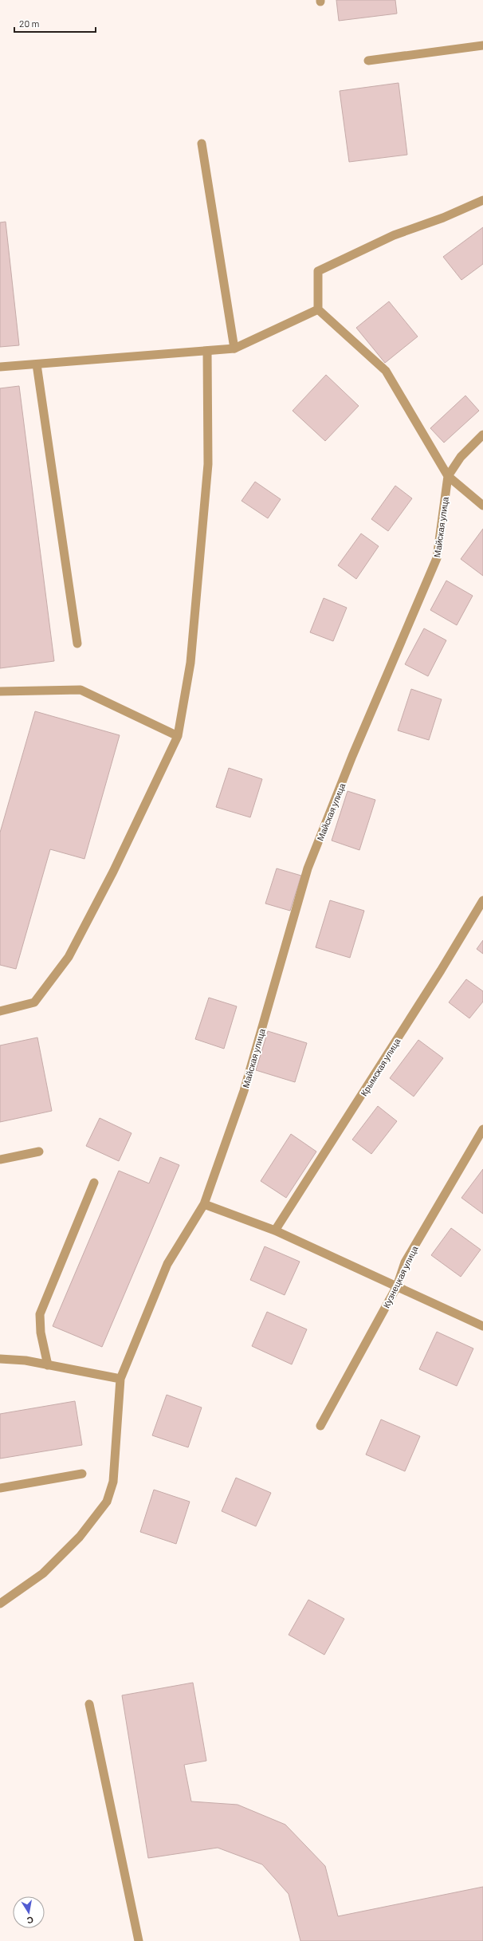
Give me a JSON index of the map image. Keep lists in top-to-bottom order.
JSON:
{
  "streets": {
    "street": ["Майская улица", "Крымская улица", "Кузнецкая улица"]
  },
  "scale_bar": "20 m",
  "north": "bottom"
}
